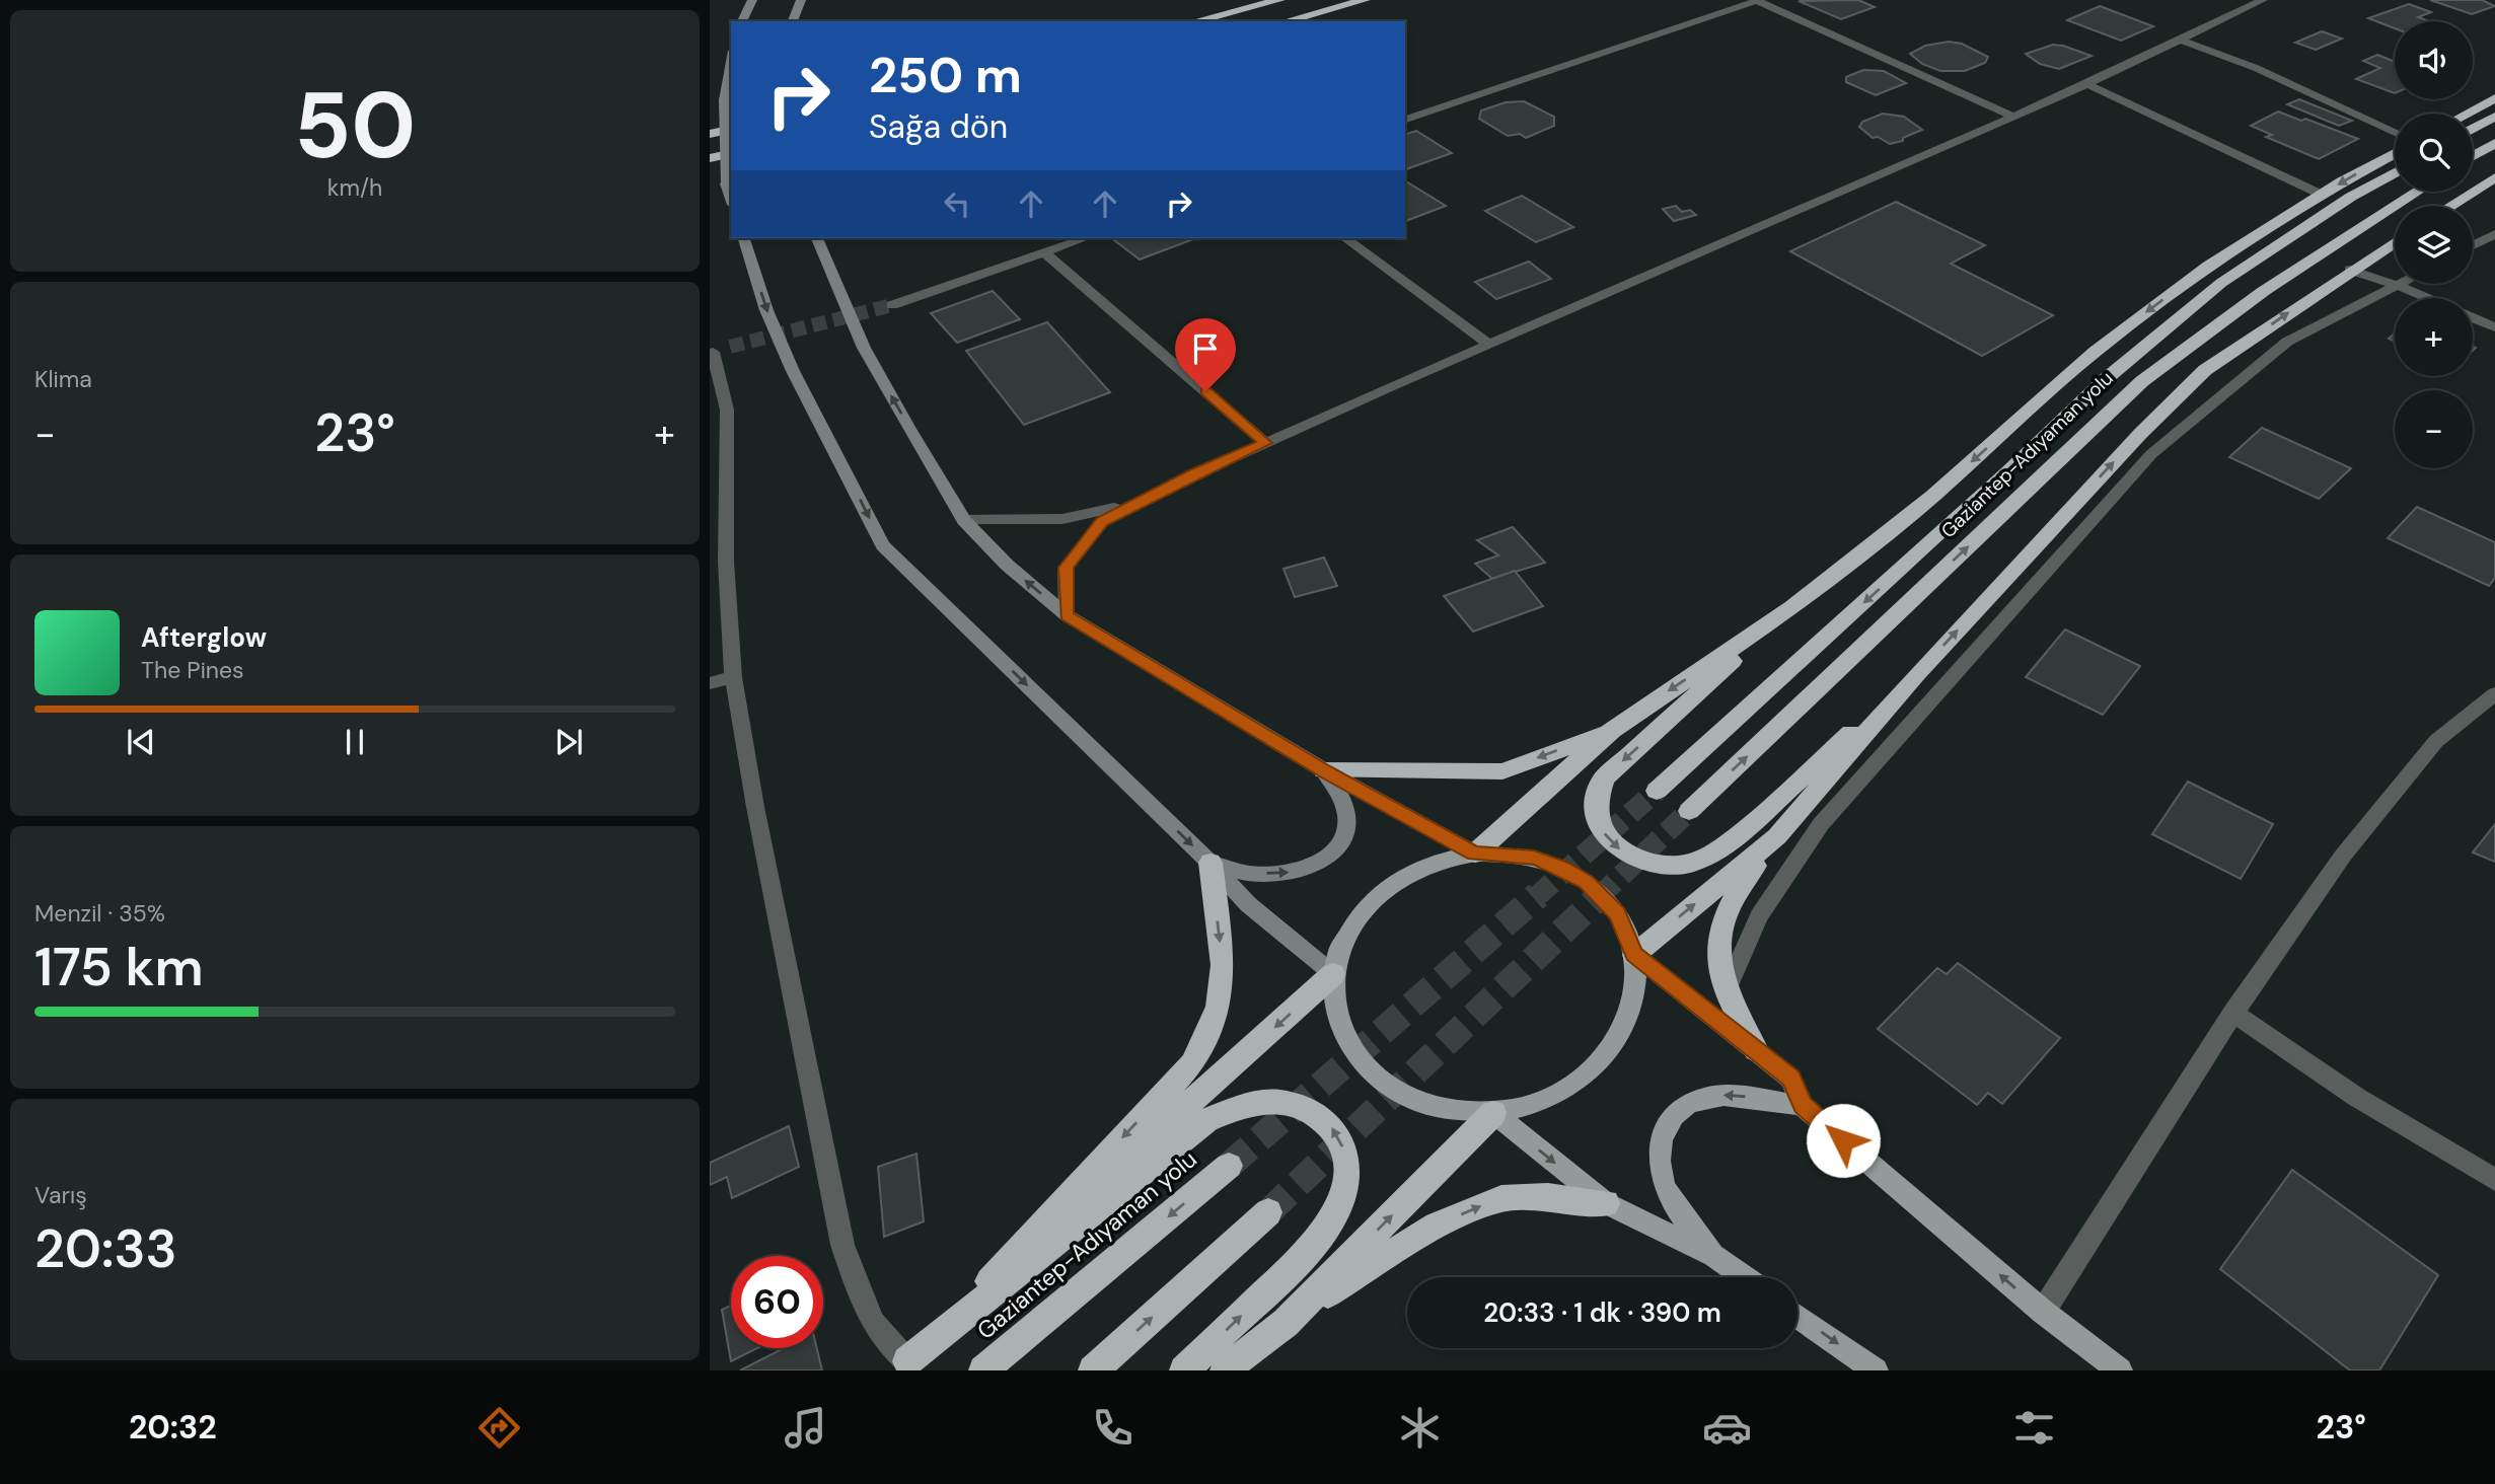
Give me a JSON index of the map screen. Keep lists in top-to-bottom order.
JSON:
{
  "streets": {
    "highway": ["Gaziantep-Adıyaman yolu"]
  },
  "page": {
    "tile": [
      ["50", "km/h"],
      "Klima",
      ["Menzil · 35%", "175 km"],
      ["Varış", "20:33"]
    ],
    "map_buttons": ["+", "−"],
    "turn": ["250 m", "Sağa dön"],
    "heat": ["−", "23°", "+"],
    "song": ["Afterglow", "The Pines"],
    "limit": "60",
    "trip": "20:33 · 1 dk · 390 m",
    "tabs": ["20:32", "23°"]
  }
}
